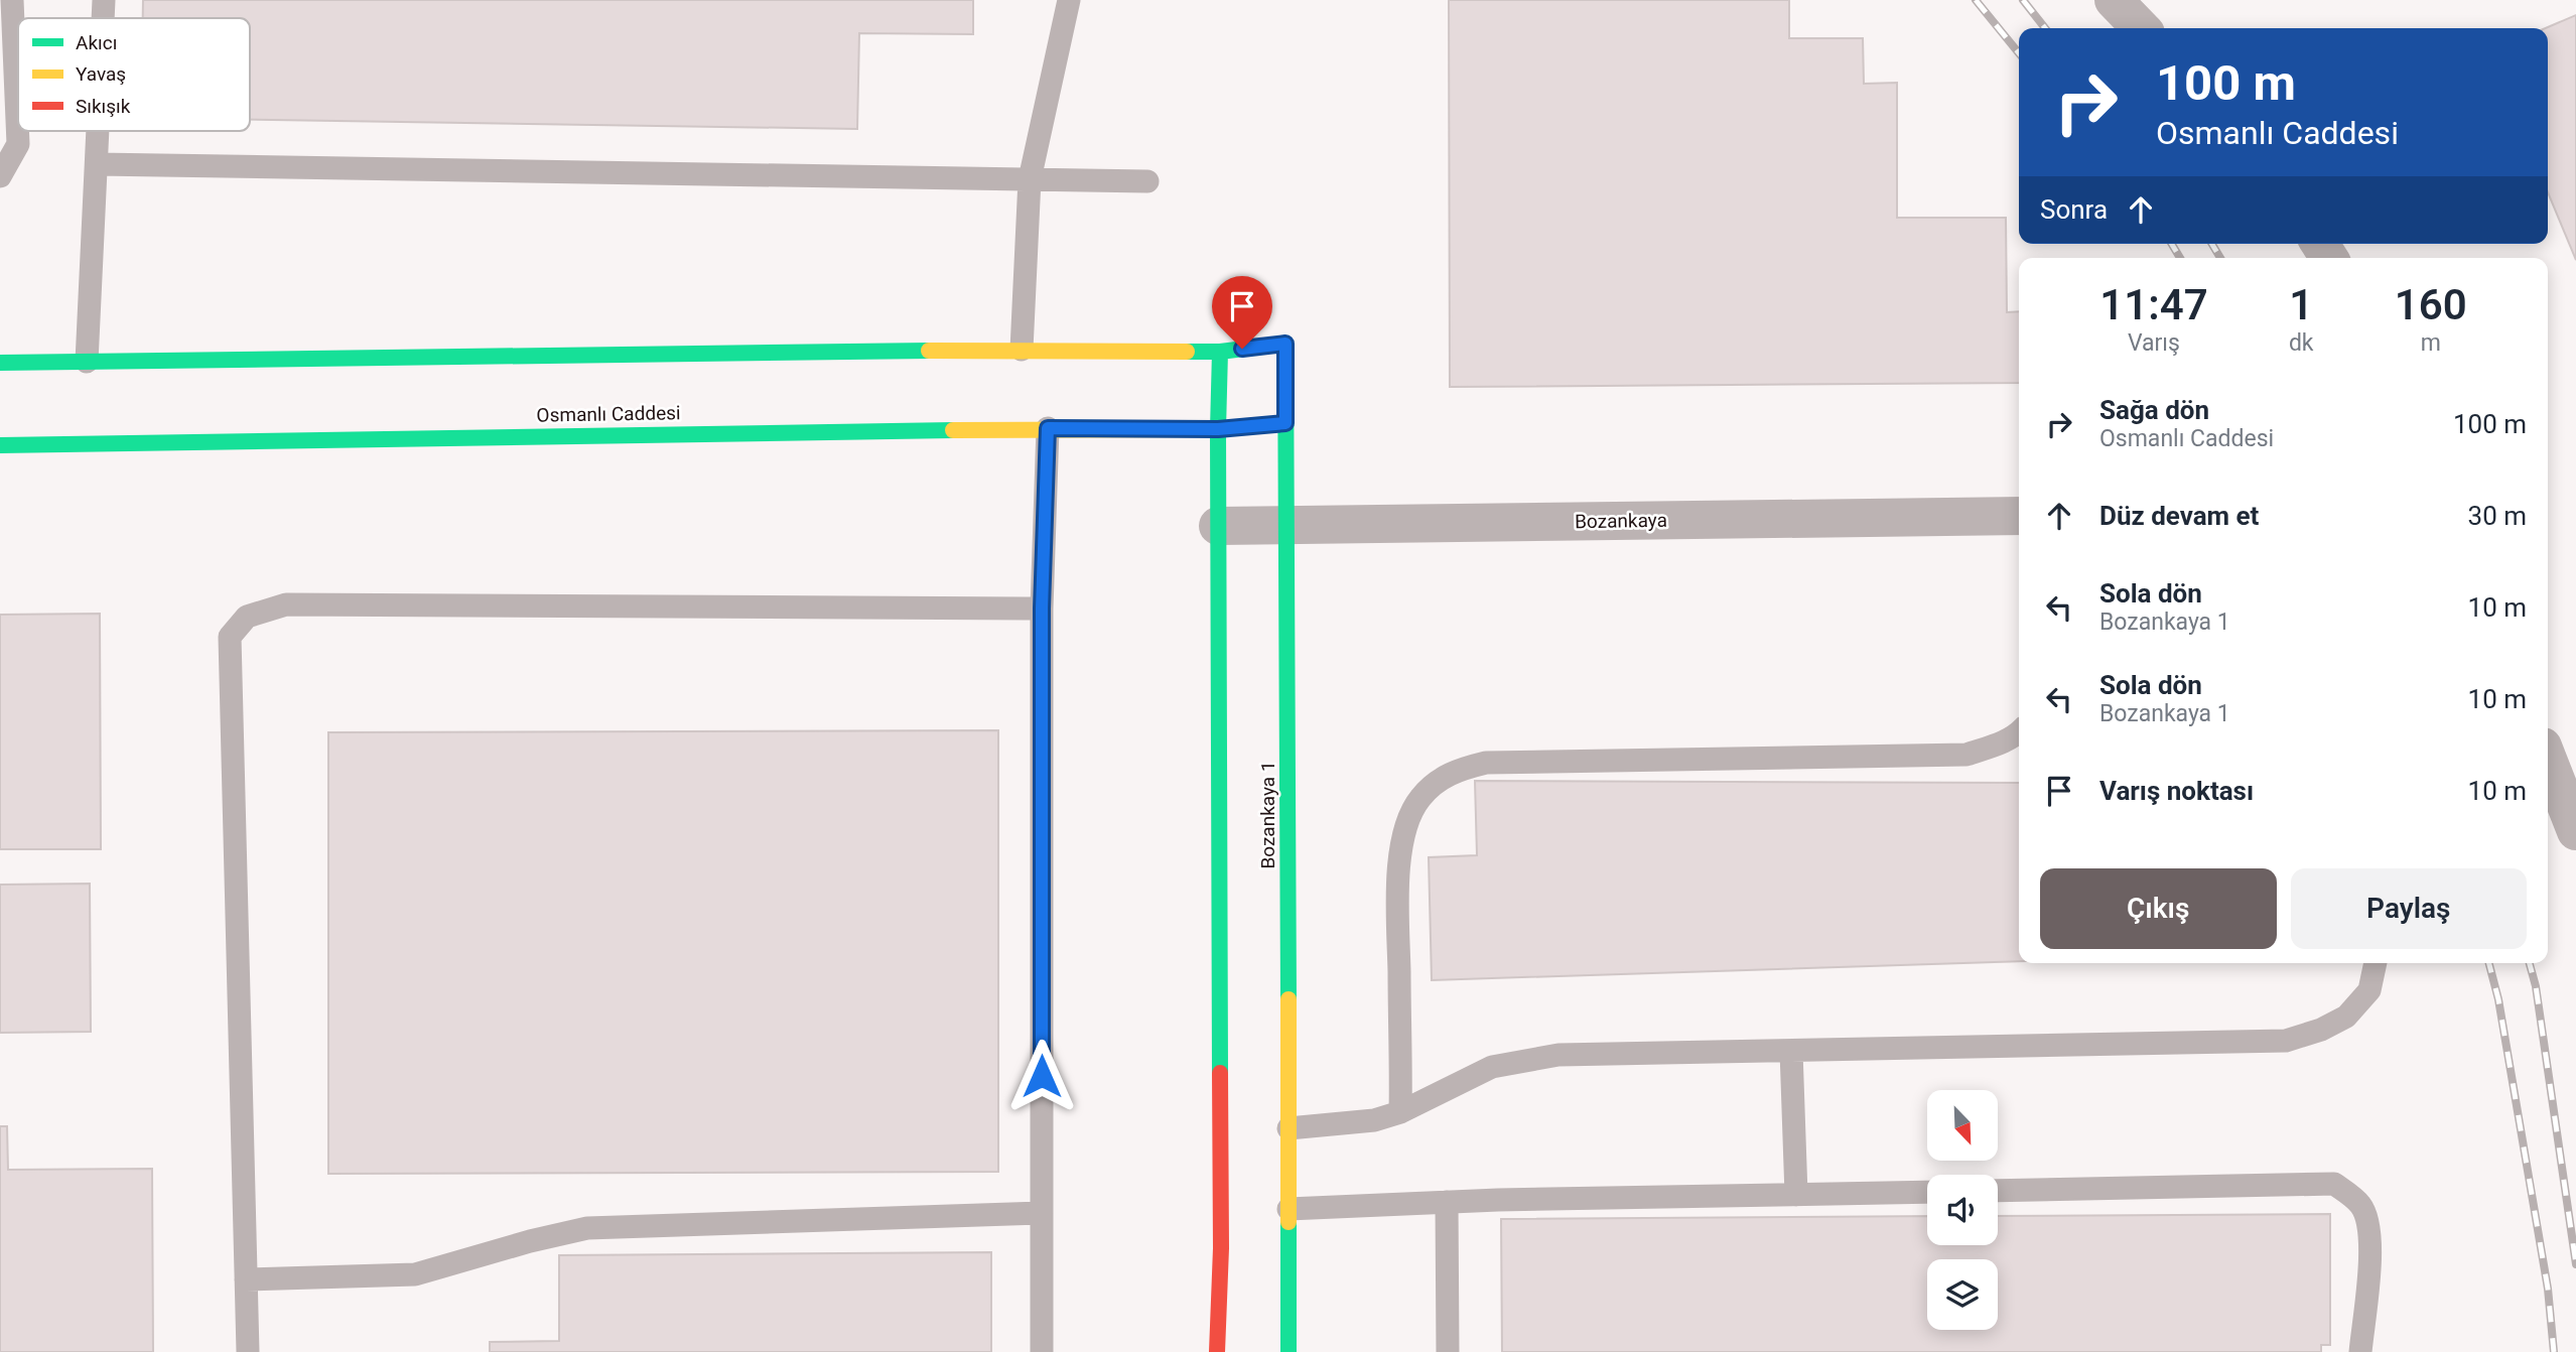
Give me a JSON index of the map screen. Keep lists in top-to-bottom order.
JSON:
{
  "streets": {
    "street": ["Osmanlı Caddesi", "Bozankaya", "Bozankaya 1"]
  },
  "crossings": [
    ["Osmanlı Caddesi", "Bozankaya 1"],
    ["Bozankaya", "Bozankaya 1"]
  ],
  "legend": ["Akıcı", "Yavaş", "Sıkışık"],
  "north": "bottom right",
  "page": {
    "turn": ["100 m", "Osmanlı Caddesi"],
    "then": "Sonra",
    "eta": [
      "11:47",
      "Varış",
      "1",
      "dk",
      "160",
      "m"
    ],
    "list": [
      {
        "name": "Sağa dön",
        "note": "Osmanlı Caddesi",
        "value": "100 m"
      },
      {
        "name": "Düz devam et",
        "value": "30 m"
      },
      {
        "name": "Sola dön",
        "note": "Bozankaya 1",
        "value": "10 m"
      },
      {
        "name": "Sola dön",
        "note": "Bozankaya 1",
        "value": "10 m"
      },
      {
        "name": "Varış noktası",
        "value": "10 m"
      }
    ],
    "buttons": ["Çıkış", "Paylaş"]
  }
}
